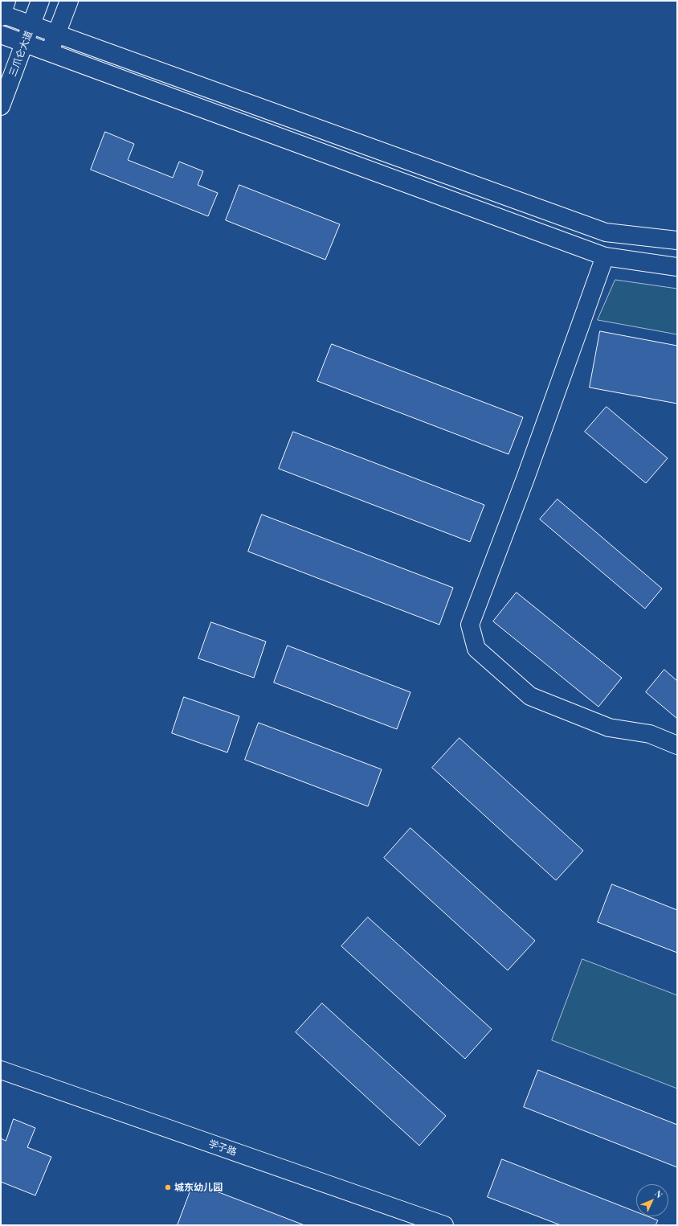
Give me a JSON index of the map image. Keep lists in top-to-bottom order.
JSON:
{
  "streets": {
    "main road": ["三爪仑大道", "学子路"]
  },
  "places": ["城东幼儿园"],
  "north": "top right"
}
